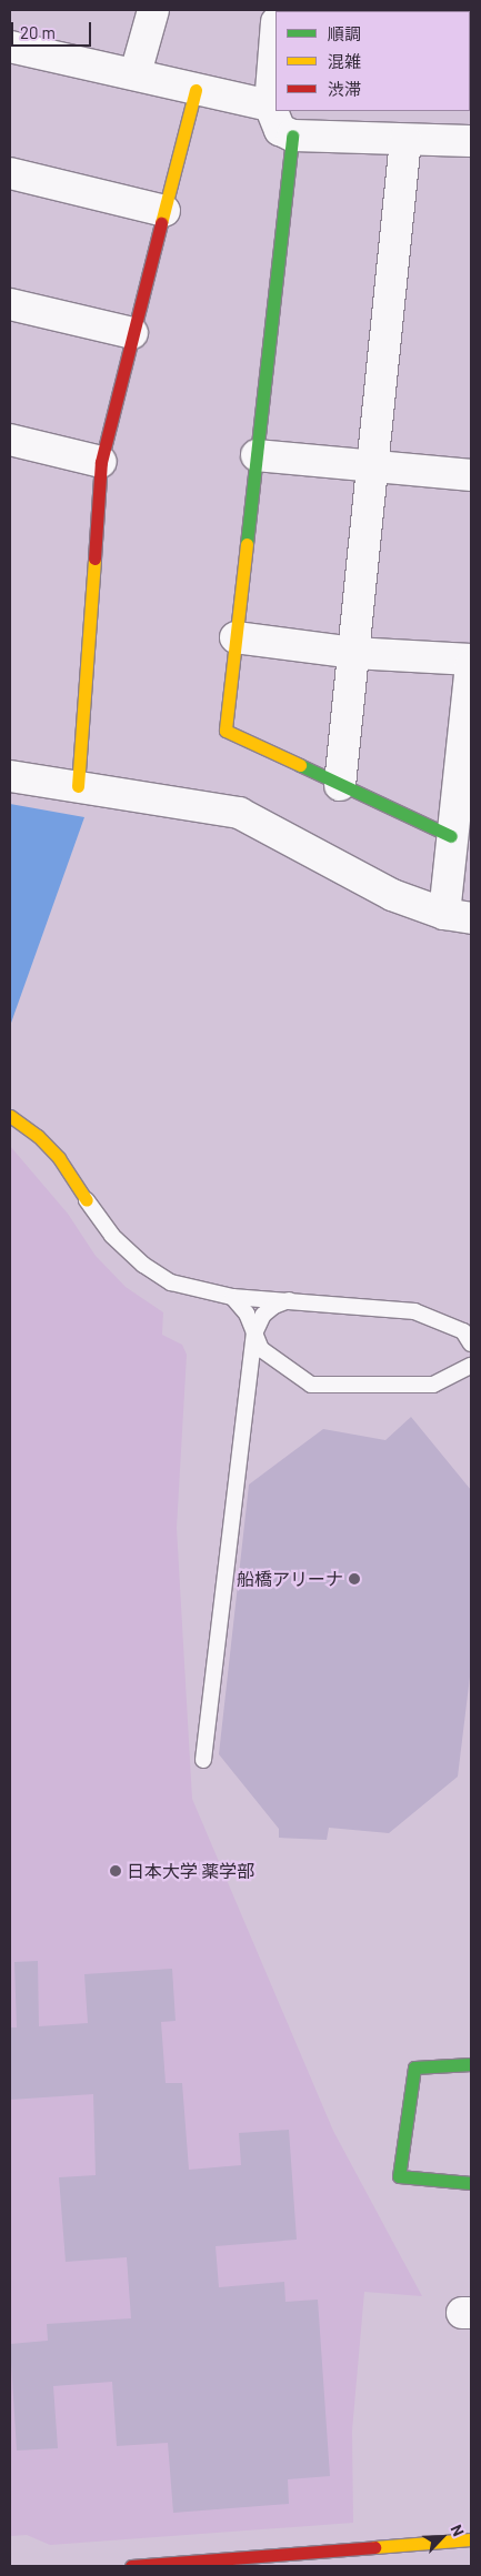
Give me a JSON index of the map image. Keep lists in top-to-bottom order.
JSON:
{
  "places": ["船橋アリーナ", "日本大学 薬学部"],
  "legend": ["順調", "混雑", "渋滞"],
  "scale_bar": "20 m",
  "north": "top right"
}
